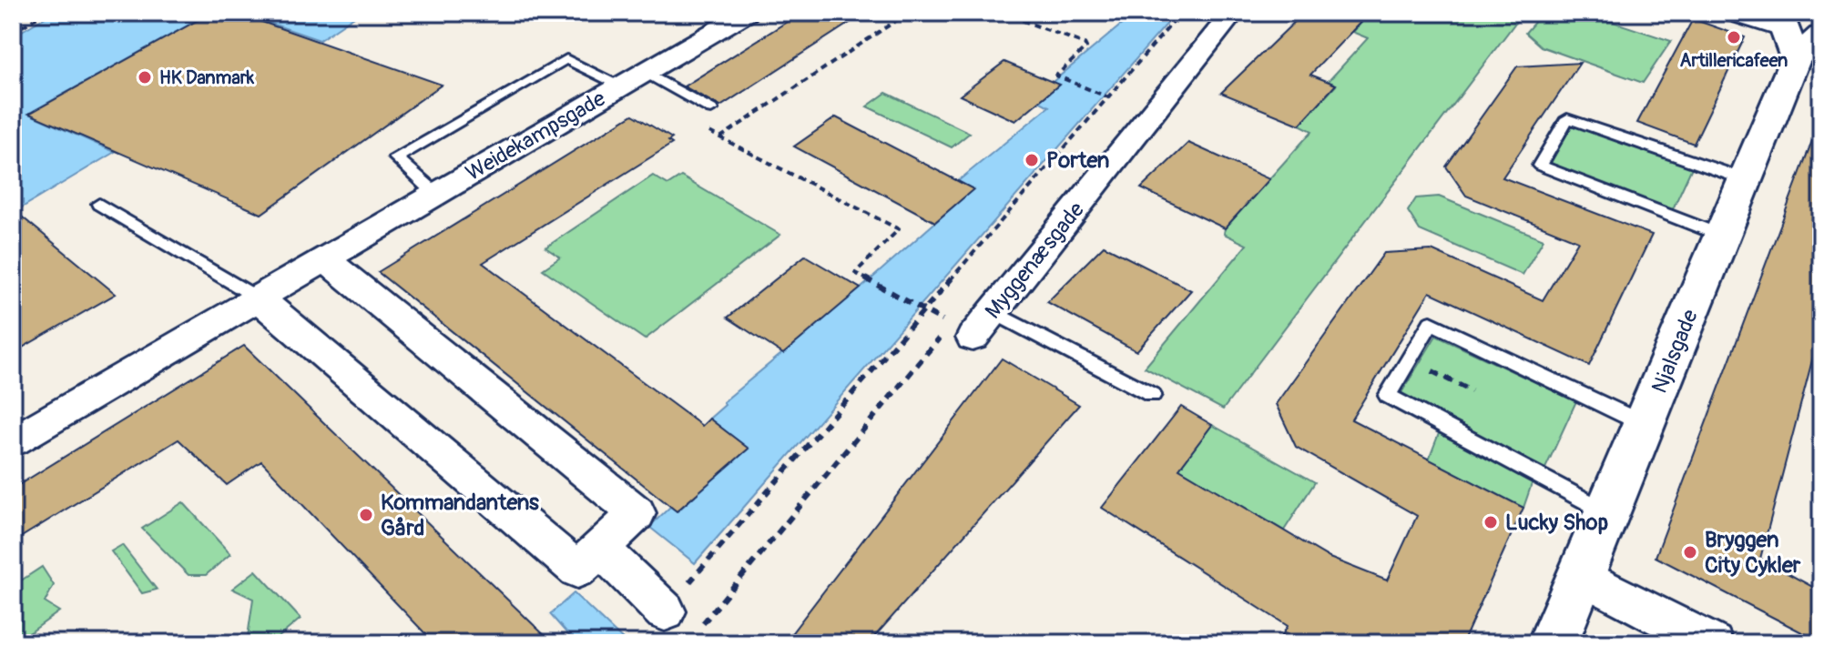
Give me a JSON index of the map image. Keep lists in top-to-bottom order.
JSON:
{
  "streets": {
    "street": ["Weidekampsgade", "Myggenæsgade", "Njalsgade"]
  },
  "places": [
    "Artillericafeen",
    "HK Danmark",
    "Porten",
    "Kommandantens Gård",
    "Lucky Shop",
    "Bryggen City Cykler"
  ]
}
